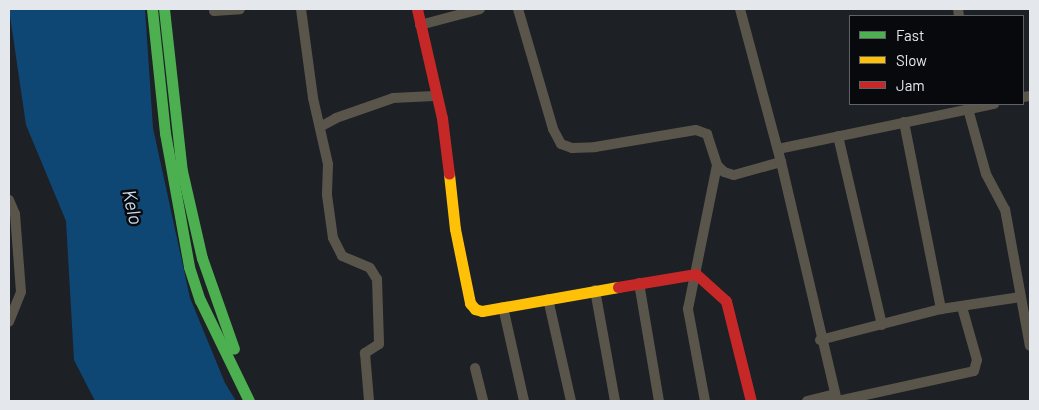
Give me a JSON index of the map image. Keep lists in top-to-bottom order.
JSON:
{
  "water": ["Kelo"],
  "legend": ["Fast", "Slow", "Jam"]
}
